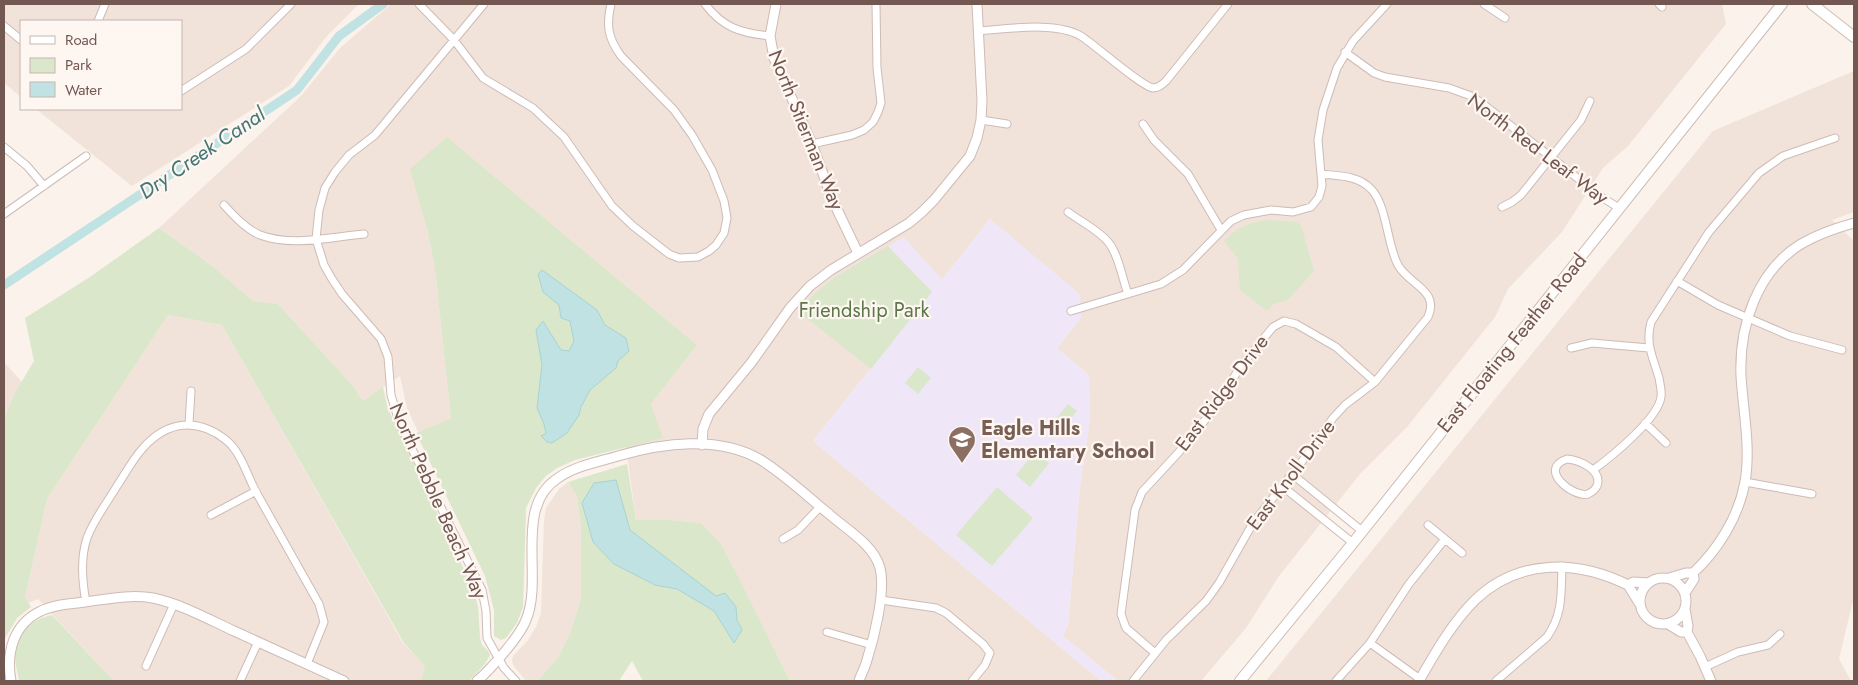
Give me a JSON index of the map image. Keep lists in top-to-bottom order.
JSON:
{
  "streets": {
    "main road": ["East Floating Feather Road"],
    "street": [
      "North Stierman Way",
      "North Red Leaf Way",
      "East Ridge Drive",
      "East Knoll Drive",
      "North Pebble Beach Way"
    ]
  },
  "crossings": [
    ["North Red Leaf Way", "East Floating Feather Road"],
    ["East Ridge Drive", "East Knoll Drive"]
  ],
  "water": ["Dry Creek Canal"],
  "parks": ["Friendship Park"],
  "places": {
    "school or university": ["Eagle Hills Elementary School"]
  },
  "legend": ["Road", "Park", "Water"]
}
